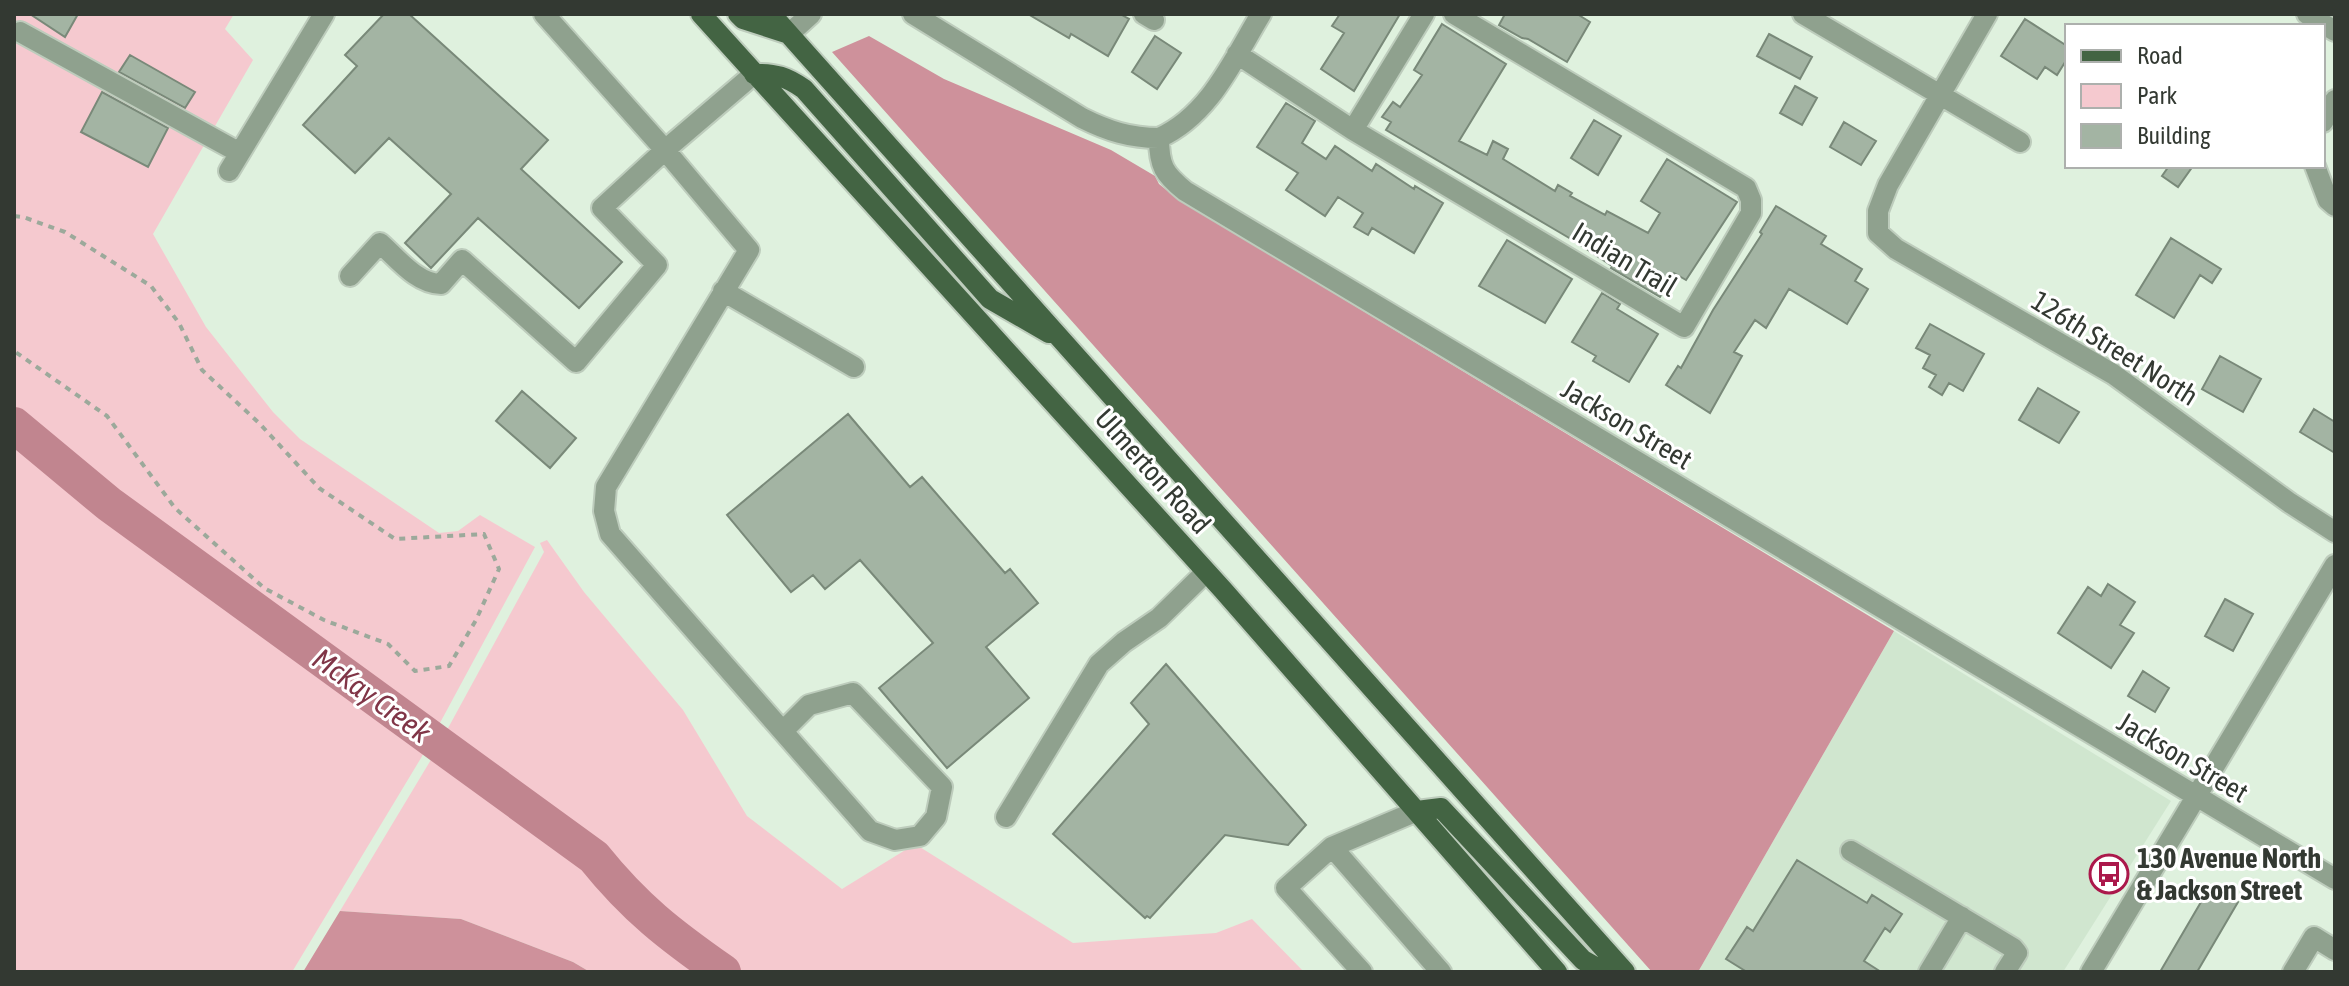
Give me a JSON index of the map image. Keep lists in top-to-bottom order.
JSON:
{
  "streets": {
    "main road": ["Ulmerton Road"],
    "street": ["Indian Trail", "126th Street North", "Jackson Street"]
  },
  "water": ["McKay Creek"],
  "places": {
    "bus stop": ["130 Avenue North & Jackson Street"]
  },
  "legend": ["Road", "Park", "Building"]
}
